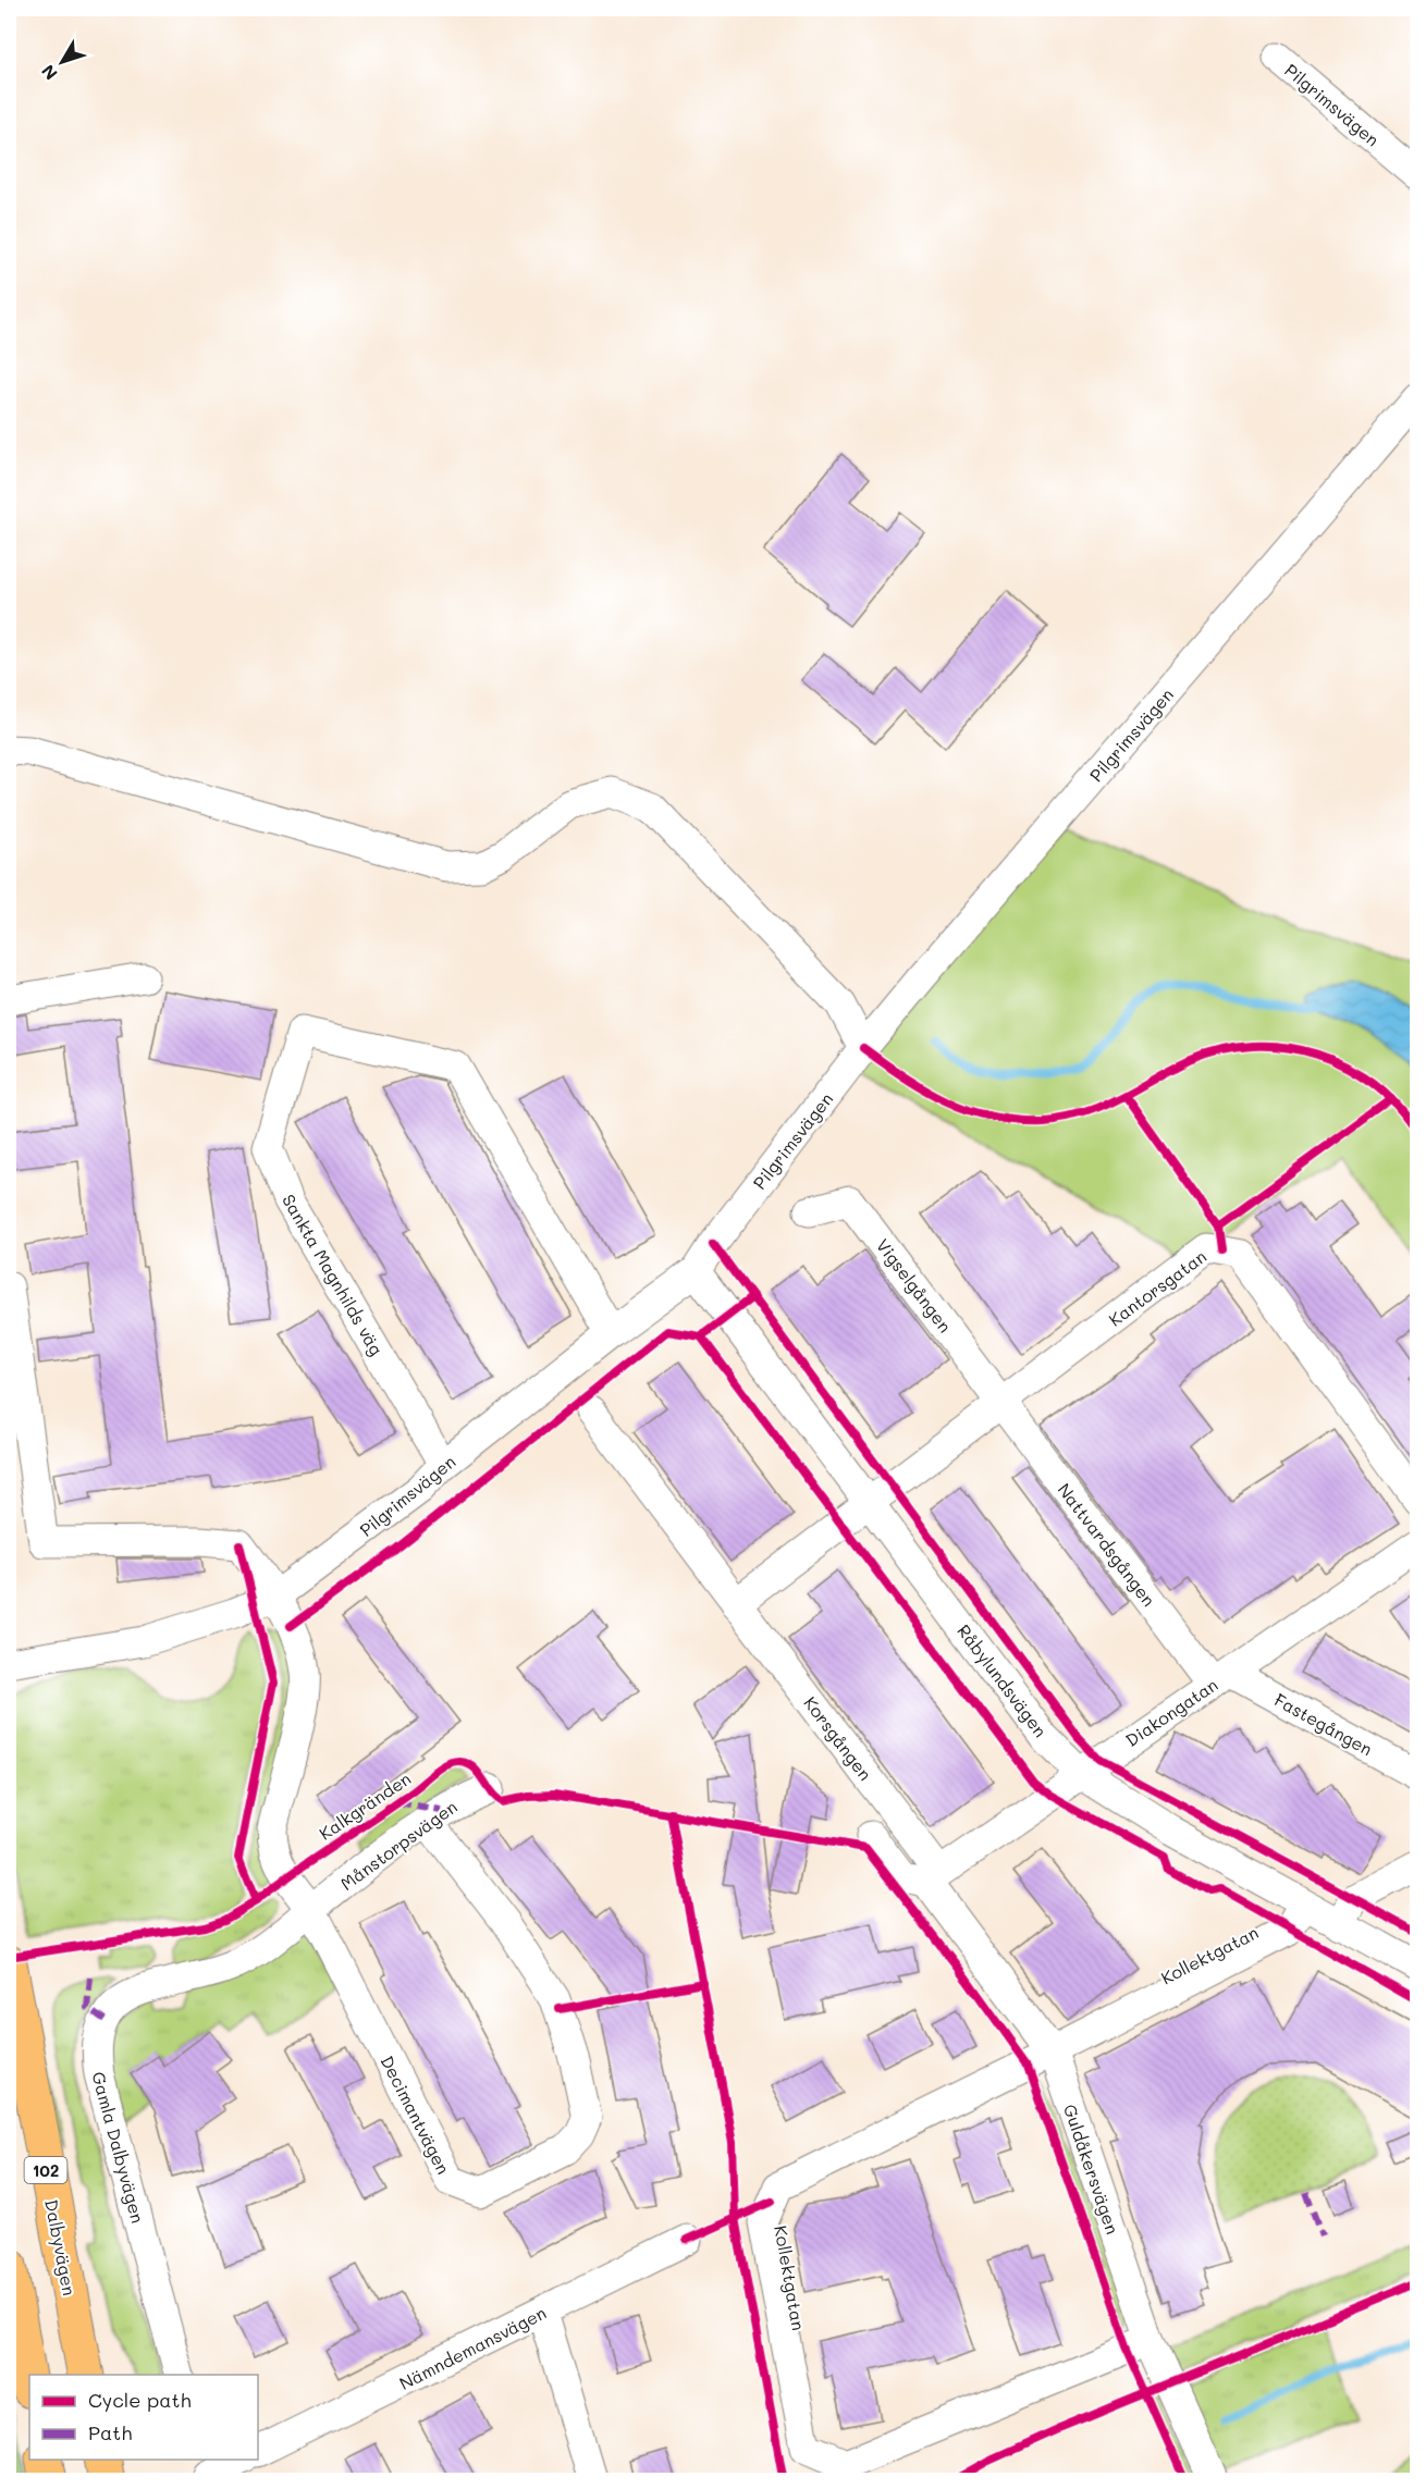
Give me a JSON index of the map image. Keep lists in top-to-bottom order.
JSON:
{
  "streets": {
    "main road": ["102", "Dalbyvägen"],
    "street": [
      "Pilgrimsvägen",
      "Sankta Magnhilds väg",
      "Vigselgången",
      "Kantorsgatan",
      "Nattvardsgången",
      "Råbylundsvägen",
      "Diakongatan",
      "Fastegången",
      "Korsgången",
      "Månstorpsvägen",
      "Kollektgatan",
      "Decimantvägen",
      "Gamla Dalbyvägen",
      "Guldåkersvägen",
      "Nämndemansvägen"
    ],
    "cycle path": ["Kalkgränden"]
  },
  "crossings": [
    ["Pilgrimsvägen", "Sankta Magnhilds väg"],
    ["Pilgrimsvägen", "Råbylundsvägen"],
    ["Vigselgången", "Kantorsgatan"],
    ["Vigselgången", "Nattvardsgången"],
    ["Kantorsgatan", "Nattvardsgången"],
    ["Kantorsgatan", "Råbylundsvägen"],
    ["Nattvardsgången", "Diakongatan"],
    ["Nattvardsgången", "Fastegången"],
    ["Råbylundsvägen", "Diakongatan"],
    ["Råbylundsvägen", "Kollektgatan"],
    ["Diakongatan", "Fastegången"],
    ["Diakongatan", "Korsgången"],
    ["Diakongatan", "Guldåkersvägen"],
    ["Korsgången", "Guldåkersvägen"],
    ["Månstorpsvägen", "Decimantvägen"],
    ["Månstorpsvägen", "Gamla Dalbyvägen"],
    ["Kollektgatan", "Guldåkersvägen"],
    ["Decimantvägen", "Gamla Dalbyvägen"]
  ],
  "legend": ["Cycle path", "Path"],
  "north": "bottom left"
}
